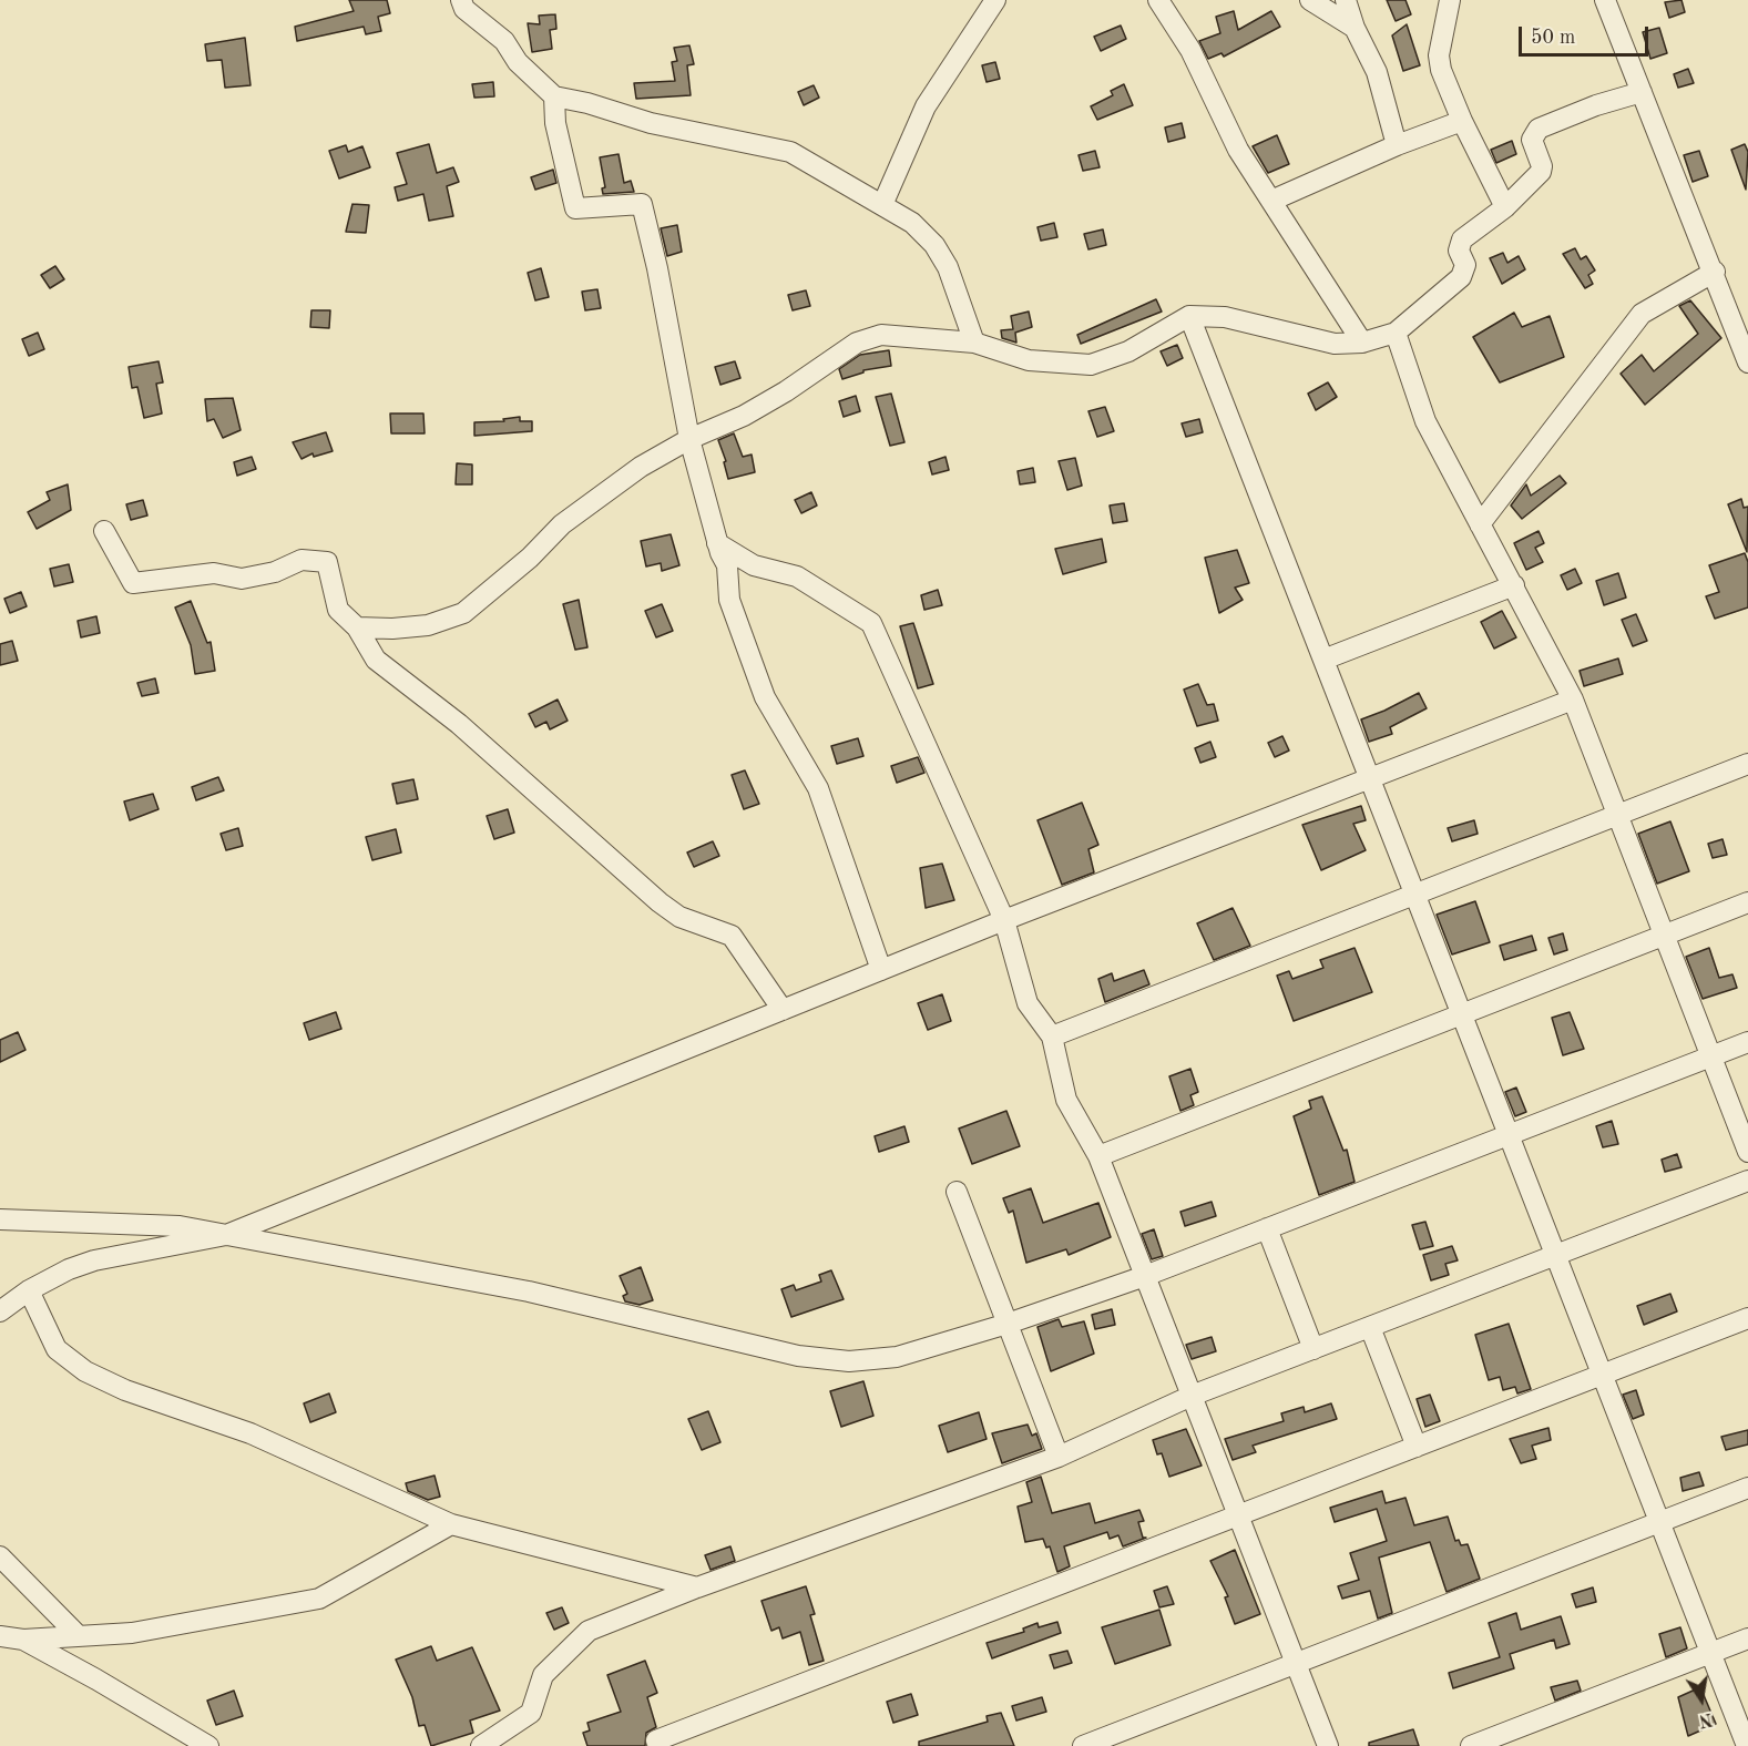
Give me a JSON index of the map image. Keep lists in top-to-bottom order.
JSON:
{
  "scale_bar": "50 m",
  "north": "bottom"
}
